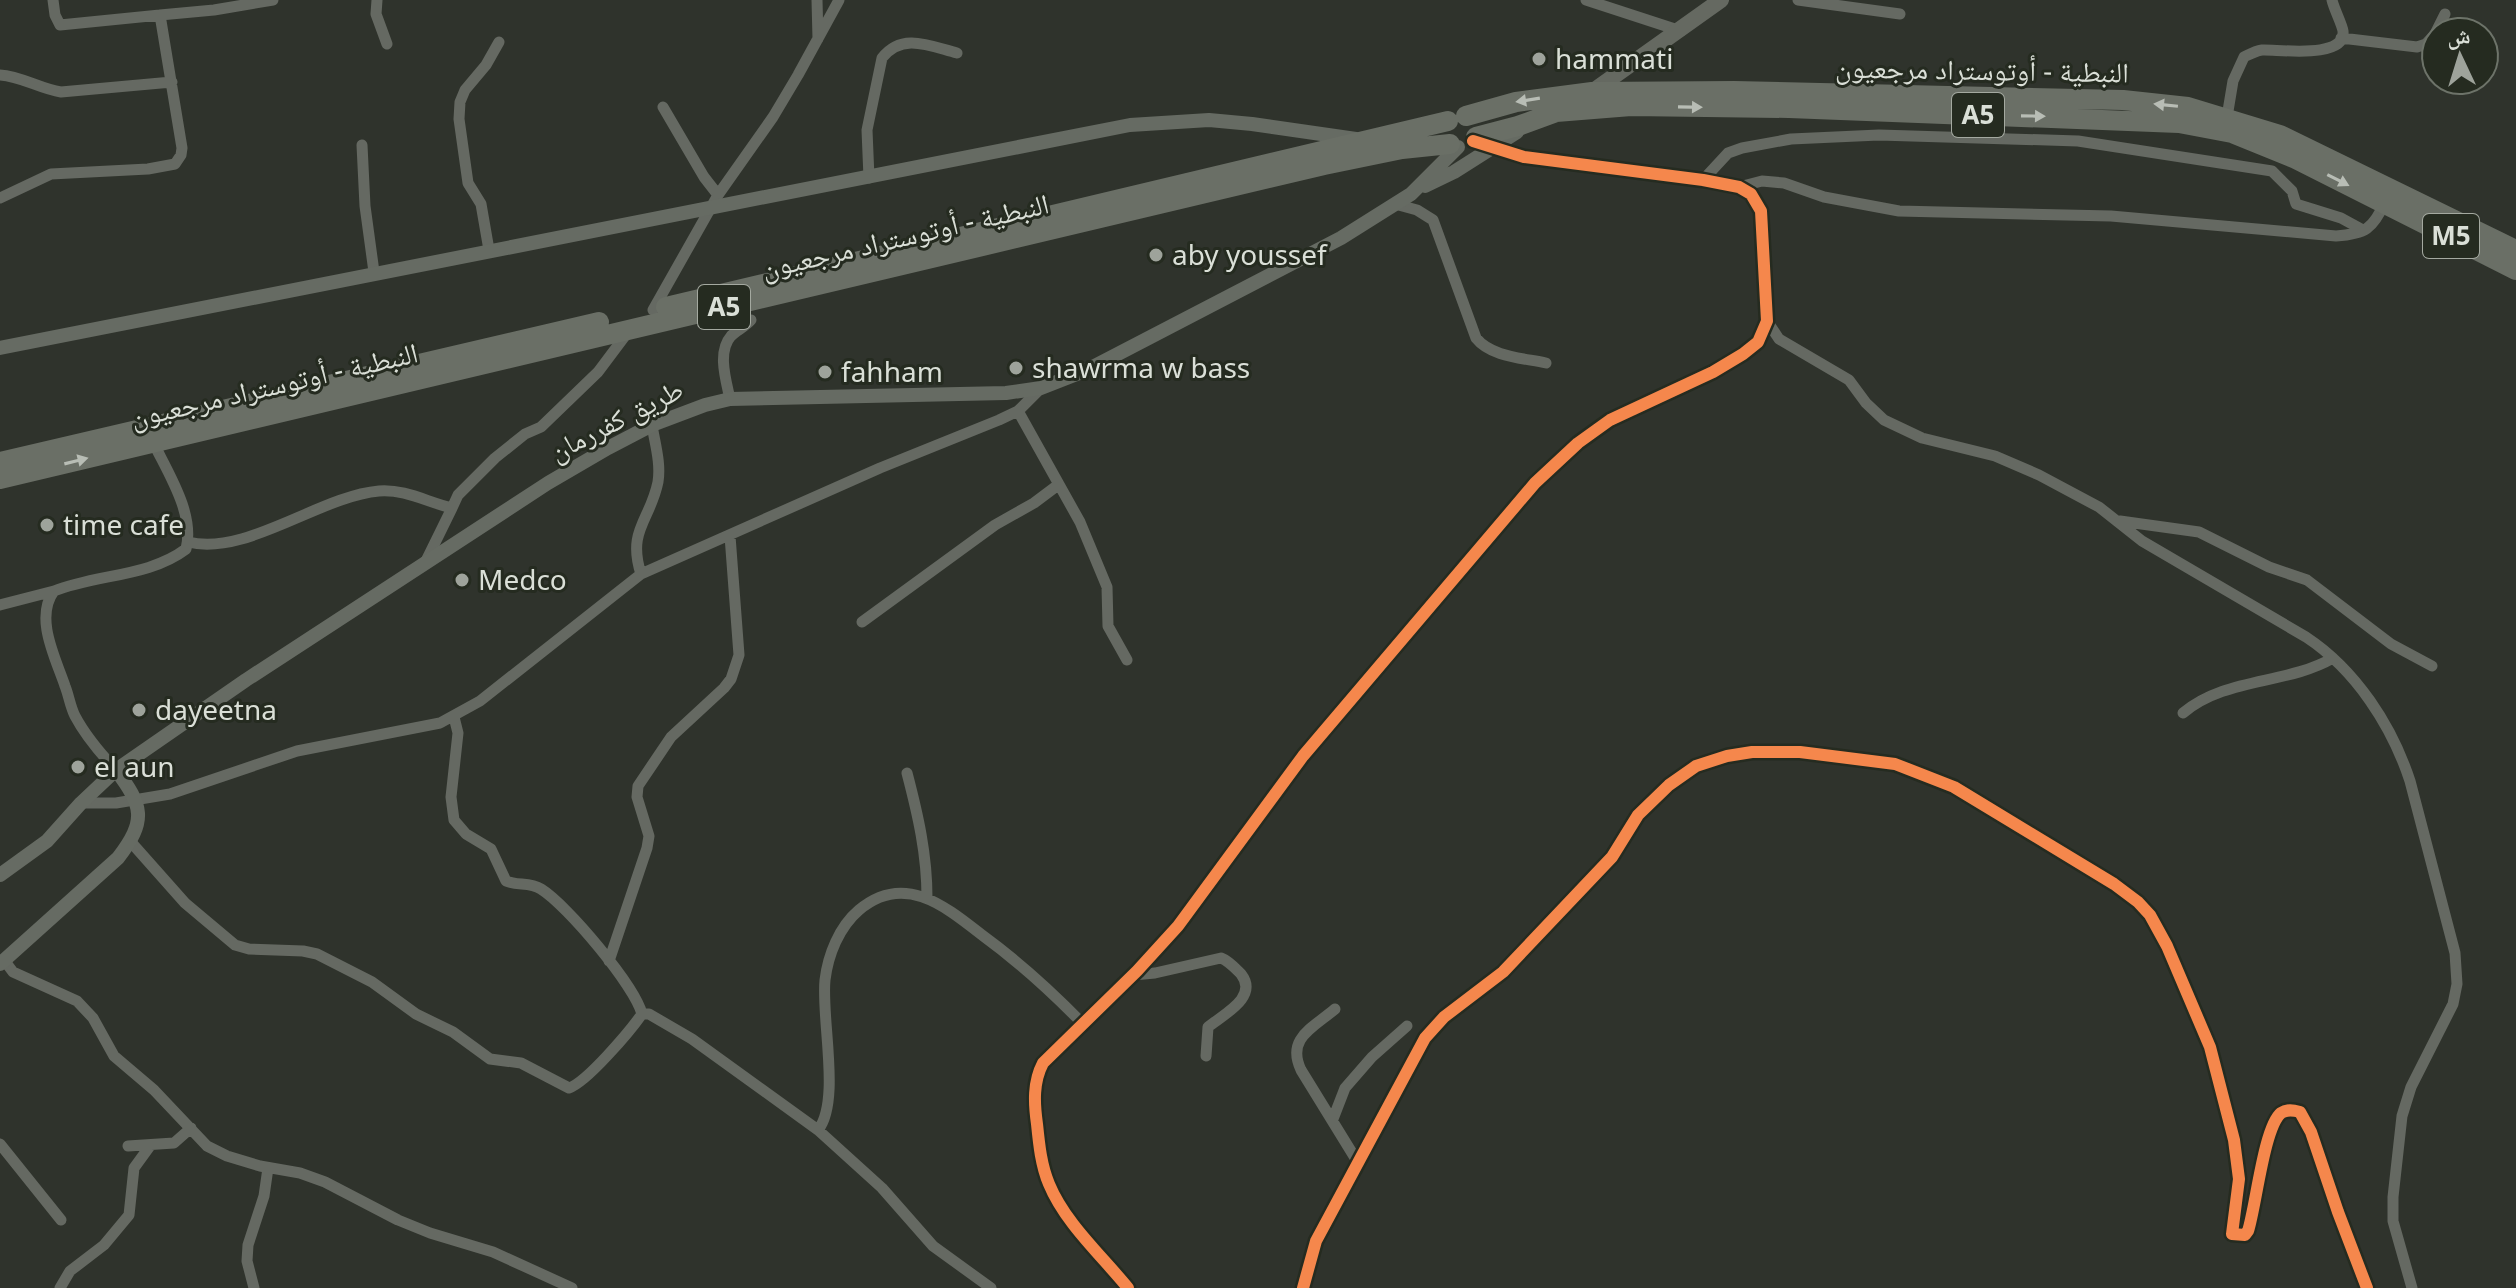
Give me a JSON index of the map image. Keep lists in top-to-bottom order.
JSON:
{
  "streets": {
    "highway": ["النبطية - أوتوستراد مرجعيون", "A5", "M5"],
    "main road": ["طريق كفررمان"]
  },
  "crossings": [
    ["النبطية - أوتوستراد مرجعيون", "طريق كفررمان"]
  ],
  "places": [
    "hammati",
    "aby youssef",
    "shawrma w bass",
    "fahham",
    "time cafe",
    "Medco",
    "dayeetna",
    "el aun"
  ],
  "north": "top"
}
